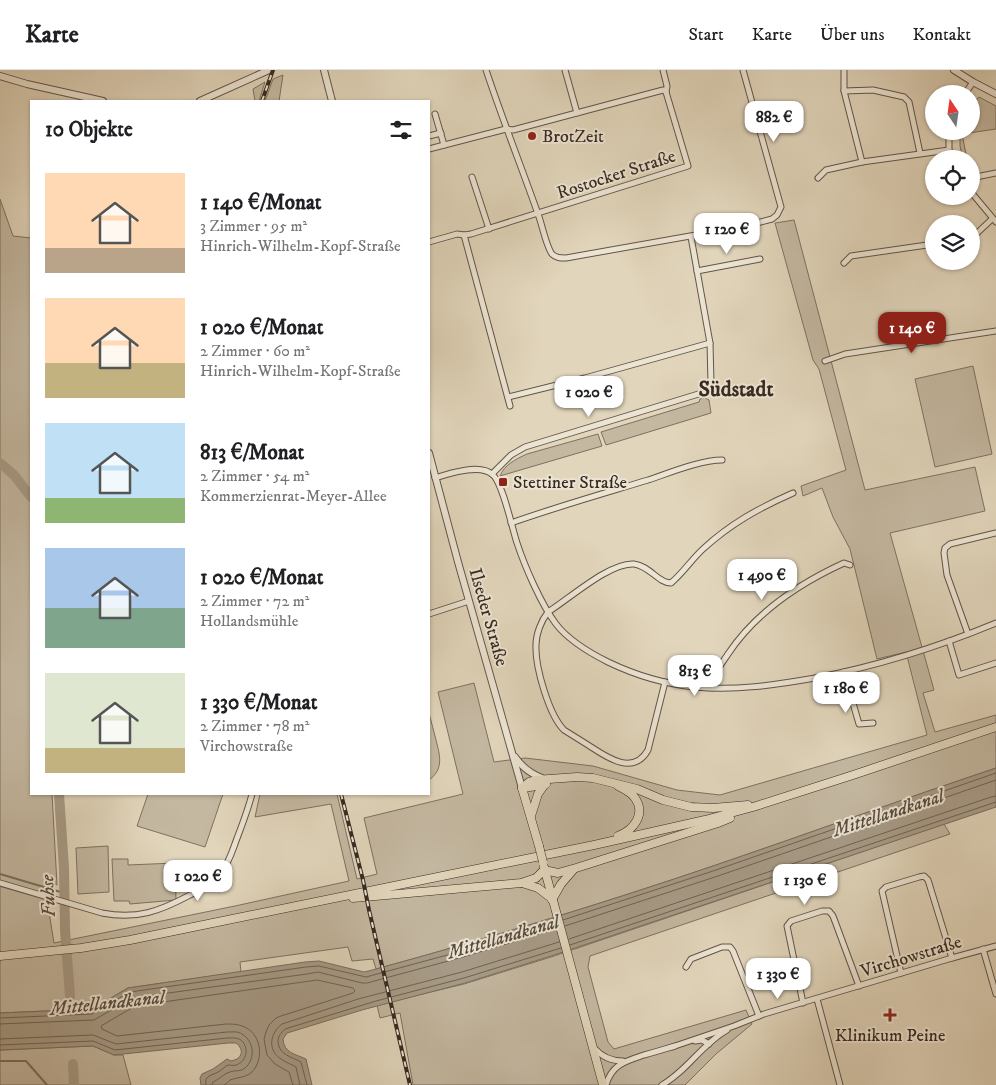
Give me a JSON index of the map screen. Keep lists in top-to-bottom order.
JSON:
{
  "streets": {
    "street": ["Rostocker Straße", "Ilseder Straße", "Virchowstraße"]
  },
  "districts": ["Südstadt"],
  "water": ["Mittellandkanal", "Fuhse"],
  "places": {
    "other": ["BrotZeit"],
    "transit": ["Stettiner Straße"],
    "health": ["Klinikum Peine"]
  },
  "north": "top",
  "page": {
    "header": "Karte",
    "nav": [
      "Start",
      "Karte",
      "Über uns",
      "Kontakt"
    ],
    "heading": "10 Objekte",
    "price": [
      "882 €",
      "1 120 €",
      "1 140 €",
      "1 020 €",
      "1 490 €",
      "813 €",
      "1 180 €",
      "1 020 €",
      "1 130 €",
      "1 330 €"
    ],
    "list": [
      {
        "name": "1 140 €/Monat",
        "note": "3 Zimmer · 95 m² · Hinrich-Wilhelm-Kopf-Straße"
      },
      {
        "name": "1 020 €/Monat",
        "note": "2 Zimmer · 60 m² · Hinrich-Wilhelm-Kopf-Straße"
      },
      {
        "name": "813 €/Monat",
        "note": "2 Zimmer · 54 m² · Kommerzienrat-Meyer-Allee"
      },
      {
        "name": "1 020 €/Monat",
        "note": "2 Zimmer · 72 m² · Hollandsmühle"
      },
      {
        "name": "1 330 €/Monat",
        "note": "2 Zimmer · 78 m² · Virchowstraße"
      }
    ]
  }
}
